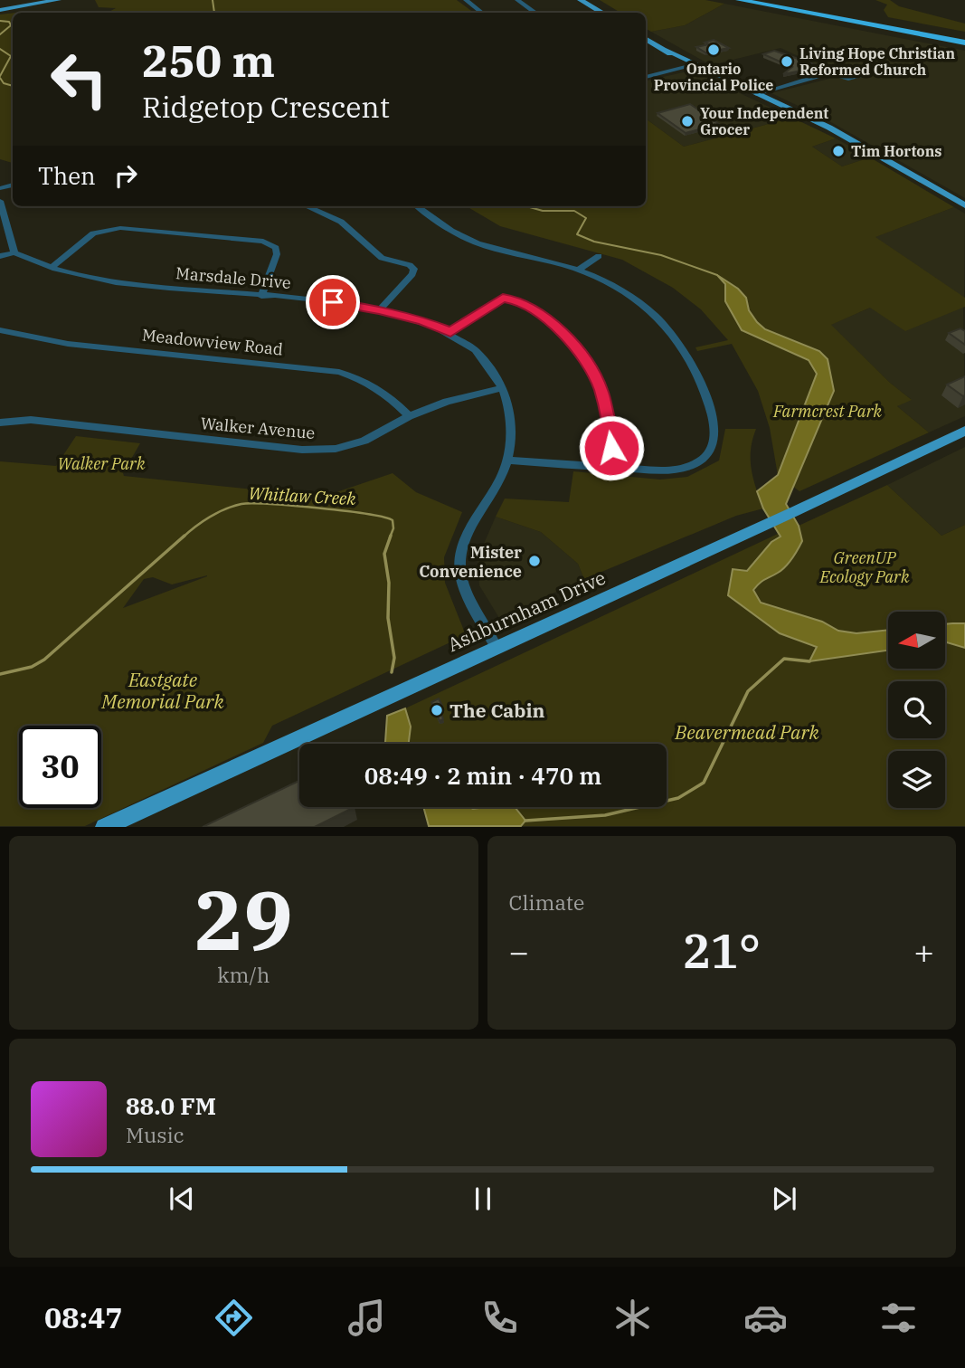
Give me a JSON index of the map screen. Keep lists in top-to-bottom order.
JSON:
{
  "streets": {
    "main road": ["Ashburnham Drive"],
    "street": ["Marsdale Drive", "Meadowview Road", "Walker Avenue"]
  },
  "crossings": [
    ["Marsdale Drive", "Walker Avenue"],
    ["Marsdale Drive", "Ashburnham Drive"],
    ["Meadowview Road", "Walker Avenue"]
  ],
  "water": ["Whitlaw Creek"],
  "parks": [
    "Farmcrest Park",
    "Walker Park",
    "GreenUP Ecology Park",
    "Eastgate Memorial Park",
    "Beavermead Park"
  ],
  "places": [
    "Ontario Provincial Police",
    "Living Hope Christian Reformed Church",
    "Your Independent Grocer",
    "Tim Hortons",
    "Mister Convenience",
    "The Cabin"
  ],
  "north": "left",
  "page": {
    "turn": ["250 m", "Ridgetop Crescent"],
    "then": "Then",
    "limit": "30",
    "trip": "08:49 · 2 min · 470 m",
    "tile": [
      ["29", "km/h"],
      "Climate"
    ],
    "heat": ["−", "21°", "+"],
    "song": ["88.0 FM", "Music"],
    "tabs": "08:47"
  }
}
